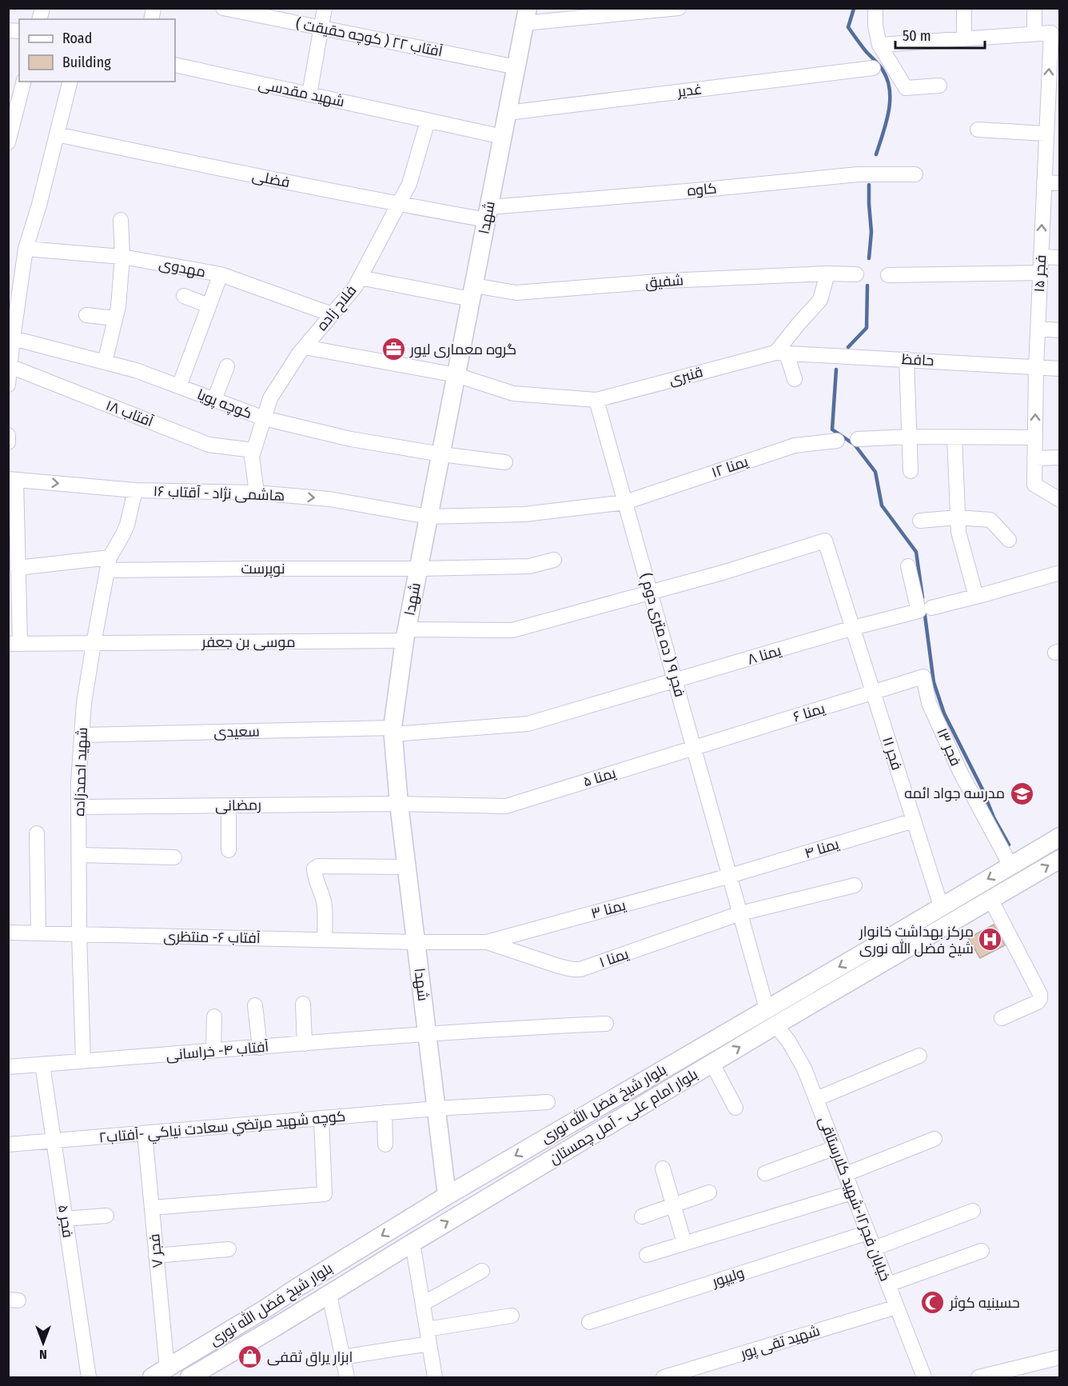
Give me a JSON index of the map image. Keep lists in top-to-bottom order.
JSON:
{
  "streets": {
    "main road": ["شهدا", "بلوار شیخ فضل الله نوری", "بلوار امام علی - آمل چمستان"],
    "street": [
      "آفتاب ۲۲ ( کوچه حقیقت )",
      "غدیر",
      "شهید مقدسی",
      "فضلی",
      "کاوه",
      "مهدوی",
      "فجر ۱۵",
      "شفیق",
      "فلاح زاده",
      "حافظ",
      "قنبری",
      "کوچه پویا",
      "آفتاب ۱۸",
      "یمنا ۱۲",
      "هاشمی نژاد - آقتاب ۱۶",
      "نوپرست",
      "فجر ۹ ( ده متری دوم )",
      "موسی بن جعفر",
      "یمنا ۸",
      "یمنا ۶",
      "سعیدی",
      "فجر ۱۳",
      "فجر ۱۱",
      "شهید احمدزاده",
      "یمنا ۵",
      "رمضانی",
      "یمنا ۴",
      "یمنا ۳",
      "آفتاب ۶- منتظری",
      "یمنا ۱",
      "آفتاب ۴- خراسانی",
      "كوچه شهيد مرتضي سعادت نياكي -آفتاب۲",
      "خيابان فجر۱۲-شهيد كلارستاقی",
      "فجر ۵",
      "فجر ۷",
      "ولیپور",
      "شهید تقی پور"
    ]
  },
  "crossings": [
    ["آفتاب ۲۲ ( کوچه حقیقت )", "شهدا"],
    ["غدیر", "شهدا"],
    ["شهید مقدسی", "شهدا"],
    ["شهید مقدسی", "فلاح زاده"],
    ["فضلی", "کاوه"],
    ["فضلی", "شهدا"],
    ["فضلی", "فلاح زاده"],
    ["کاوه", "شهدا"],
    ["شهدا", "شفیق"],
    ["شهدا", "کوچه پویا"],
    ["شهدا", "هاشمی نژاد - آقتاب ۱۶"],
    ["شهدا", "نوپرست"],
    ["شهدا", "موسی بن جعفر"],
    ["شهدا", "سعیدی"],
    ["شهدا", "یمنا ۵"],
    ["شهدا", "رمضانی"],
    ["شهدا", "آفتاب ۶- منتظری"],
    ["شهدا", "آفتاب ۴- خراسانی"],
    ["شهدا", "بلوار شیخ فضل الله نوری"],
    ["شهدا", "كوچه شهيد مرتضي سعادت نياكي -آفتاب۲"],
    ["مهدوی", "فلاح زاده"],
    ["فجر ۱۵", "حافظ"],
    ["شفیق", "فلاح زاده"],
    ["فلاح زاده", "کوچه پویا"],
    ["فلاح زاده", "آفتاب ۱۸"],
    ["فلاح زاده", "هاشمی نژاد - آقتاب ۱۶"],
    ["حافظ", "قنبری"],
    ["قنبری", "فجر ۹ ( ده متری دوم )"],
    ["یمنا ۱۲", "هاشمی نژاد - آقتاب ۱۶"],
    ["یمنا ۱۲", "فجر ۹ ( ده متری دوم )"],
    ["هاشمی نژاد - آقتاب ۱۶", "شهید احمدزاده"],
    ["نوپرست", "شهید احمدزاده"],
    ["فجر ۹ ( ده متری دوم )", "موسی بن جعفر"],
    ["فجر ۹ ( ده متری دوم )", "یمنا ۸"],
    ["فجر ۹ ( ده متری دوم )", "یمنا ۶"],
    ["فجر ۹ ( ده متری دوم )", "یمنا ۵"],
    ["فجر ۹ ( ده متری دوم )", "یمنا ۴"],
    ["فجر ۹ ( ده متری دوم )", "یمنا ۳"],
    ["فجر ۹ ( ده متری دوم )", "یمنا ۱"],
    ["فجر ۹ ( ده متری دوم )", "بلوار شیخ فضل الله نوری"],
    ["موسی بن جعفر", "فجر ۱۱"],
    ["موسی بن جعفر", "شهید احمدزاده"],
    ["یمنا ۸", "سعیدی"],
    ["یمنا ۸", "فجر ۱۱"],
    ["یمنا ۶", "فجر ۱۳"],
    ["یمنا ۶", "فجر ۱۱"],
    ["یمنا ۶", "یمنا ۵"],
    ["سعیدی", "شهید احمدزاده"],
    ["فجر ۱۳", "بلوار شیخ فضل الله نوری"],
    ["فجر ۱۱", "یمنا ۴"],
    ["فجر ۱۱", "بلوار شیخ فضل الله نوری"],
    ["شهید احمدزاده", "رمضانی"],
    ["شهید احمدزاده", "آفتاب ۶- منتظری"],
    ["شهید احمدزاده", "آفتاب ۴- خراسانی"],
    ["یمنا ۵", "رمضانی"],
    ["یمنا ۴", "یمنا ۳"],
    ["یمنا ۳", "آفتاب ۶- منتظری"],
    ["یمنا ۳", "یمنا ۱"],
    ["آفتاب ۶- منتظری", "یمنا ۱"],
    ["آفتاب ۴- خراسانی", "فجر ۵"],
    ["بلوار شیخ فضل الله نوری", "فجر ۷"],
    ["بلوار امام علی - آمل چمستان", "خيابان فجر۱۲-شهيد كلارستاقی"],
    ["كوچه شهيد مرتضي سعادت نياكي -آفتاب۲", "فجر ۵"],
    ["كوچه شهيد مرتضي سعادت نياكي -آفتاب۲", "فجر ۷"],
    ["خيابان فجر۱۲-شهيد كلارستاقی", "ولیپور"],
    ["خيابان فجر۱۲-شهيد كلارستاقی", "شهید تقی پور"]
  ],
  "one_way": ["هاشمی نژاد - آقتاب ۱۶", "بلوار شیخ فضل الله نوری", "بلوار امام علی - آمل چمستان"],
  "places": {
    "office": ["گروه معماری لیور"],
    "school or university": ["مدرسه جواد ائمه"],
    "hospital": ["مرکز بهداشت خانوار شیخ فضل الله نوری"],
    "mosque": ["حسینیه کوثر"],
    "shop": ["ابزار یراق ثقفی"]
  },
  "legend": ["Road", "Building"],
  "scale_bar": "50 m",
  "north": "bottom"
}
